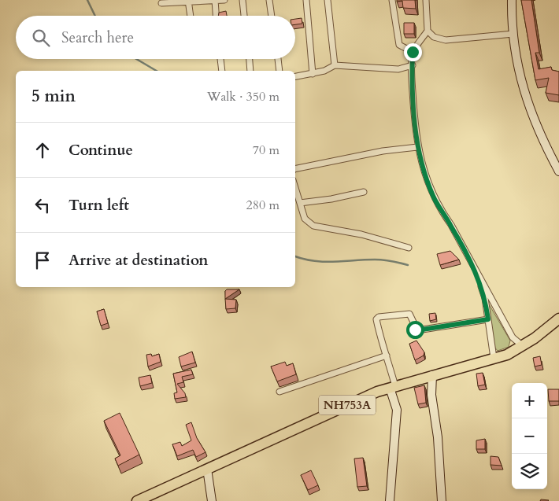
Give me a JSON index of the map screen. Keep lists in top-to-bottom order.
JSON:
{
  "streets": {
    "highway": ["NH753A"]
  },
  "page": {
    "search": "Search here",
    "heading": ["5 min", "Walk · 350 m"],
    "list": [
      ["Continue", "70 m"],
      ["Turn left", "280 m"],
      "Arrive at destination"
    ],
    "map_buttons": ["+", "−"]
  }
}
